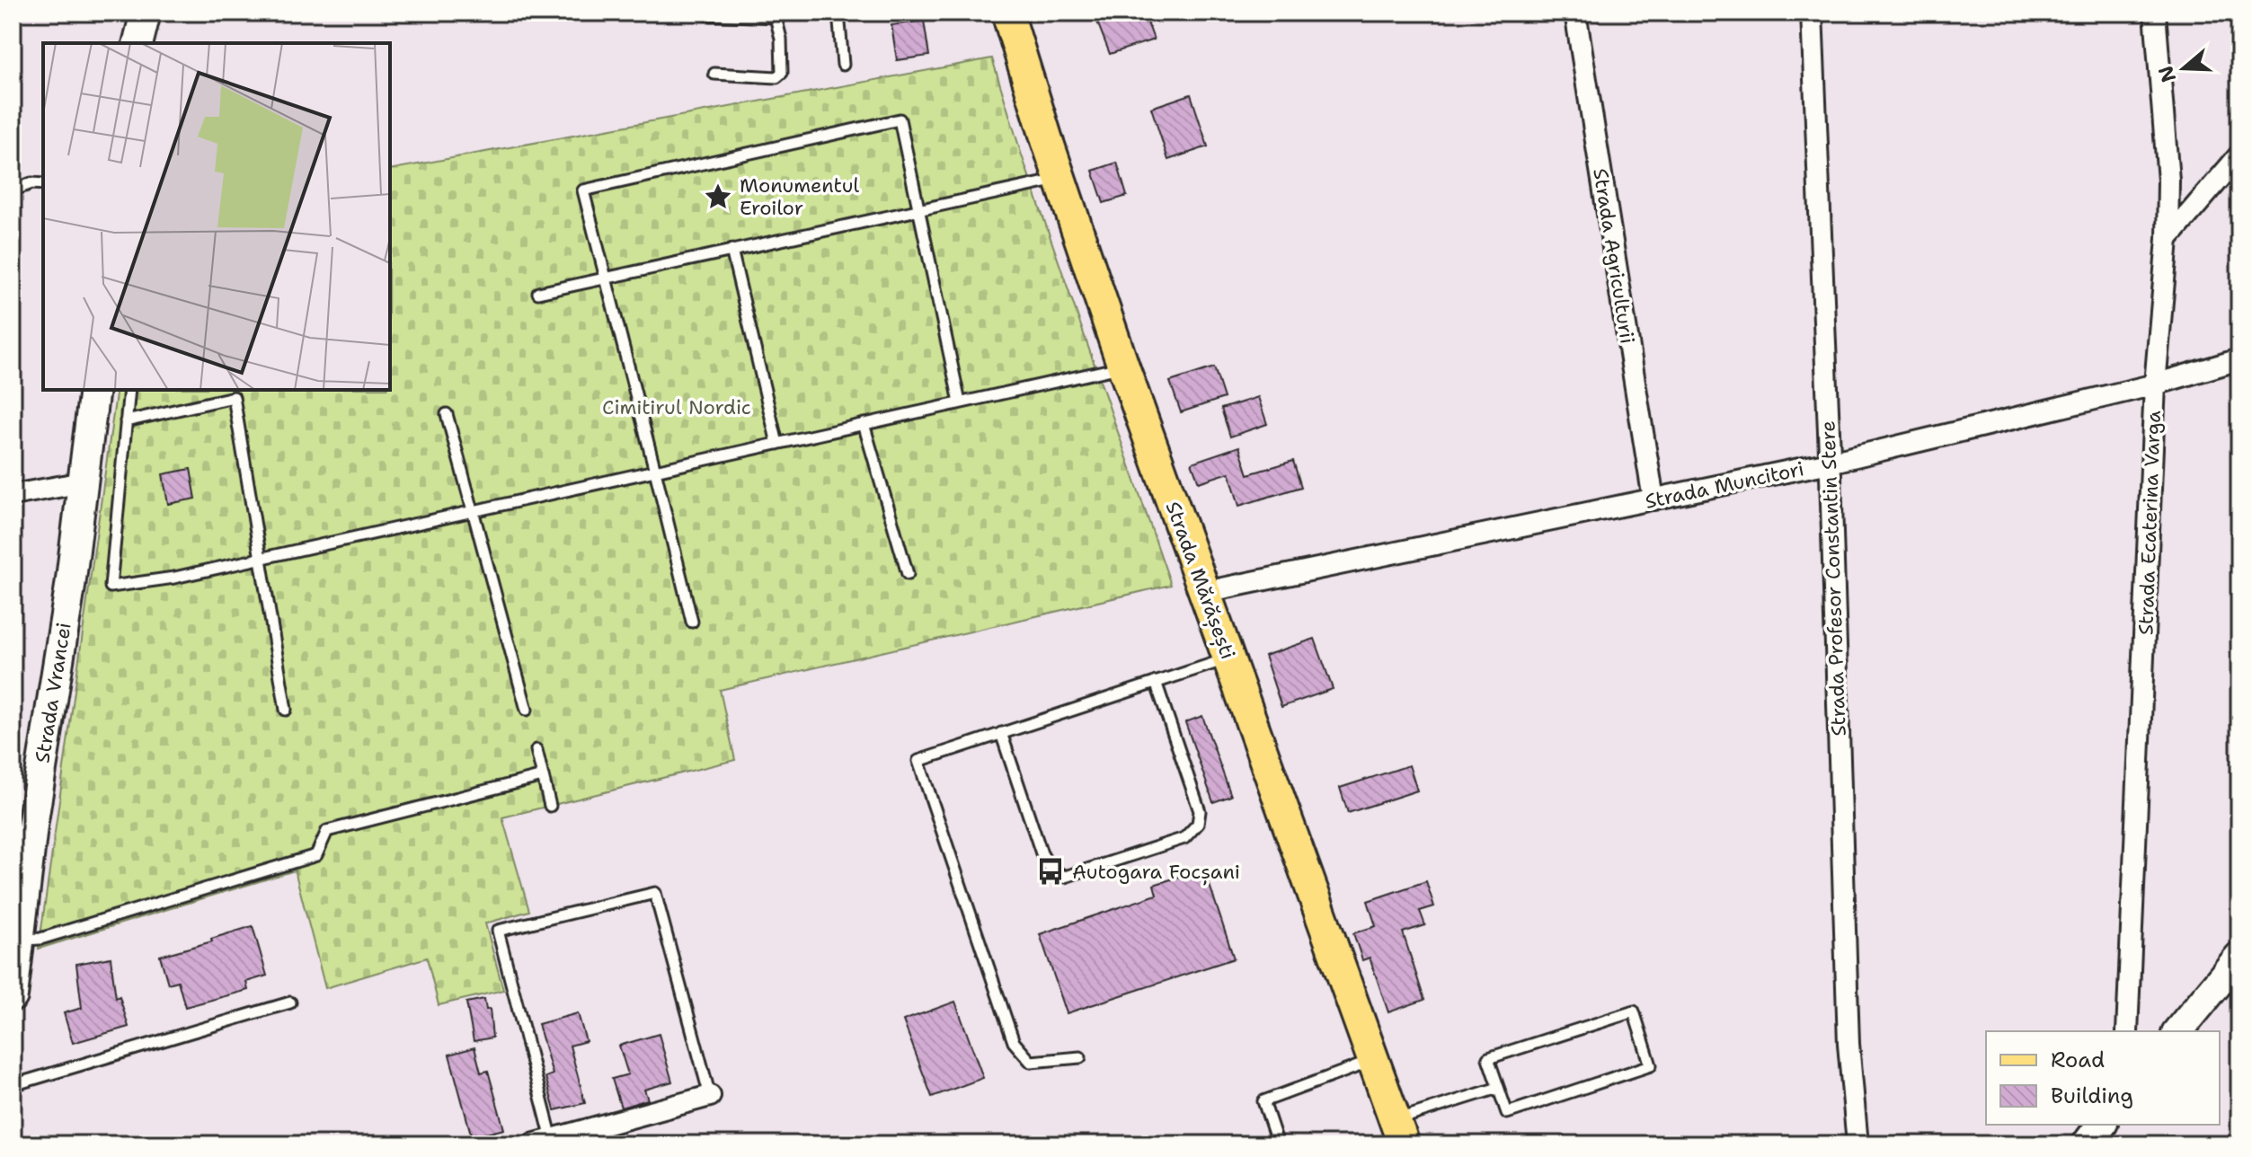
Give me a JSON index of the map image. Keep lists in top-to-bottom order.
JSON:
{
  "streets": {
    "main road": ["Strada Mărășești"],
    "street": [
      "Strada Agriculturii",
      "Strada Muncitori",
      "Strada Ecaterina Varga",
      "Strada Profesor Constantin Stere",
      "Strada Vrancei"
    ]
  },
  "crossings": [
    ["Strada Agriculturii", "Strada Muncitori"],
    ["Strada Muncitori", "Strada Ecaterina Varga"],
    ["Strada Muncitori", "Strada Profesor Constantin Stere"],
    ["Strada Muncitori", "Strada Mărășești"]
  ],
  "parks": ["Cimitirul Nordic"],
  "places": {
    "place": ["Monumentul Eroilor"],
    "bus stop": ["Autogara Focșani"]
  },
  "legend": ["Road", "Building"],
  "north": "left"
}
